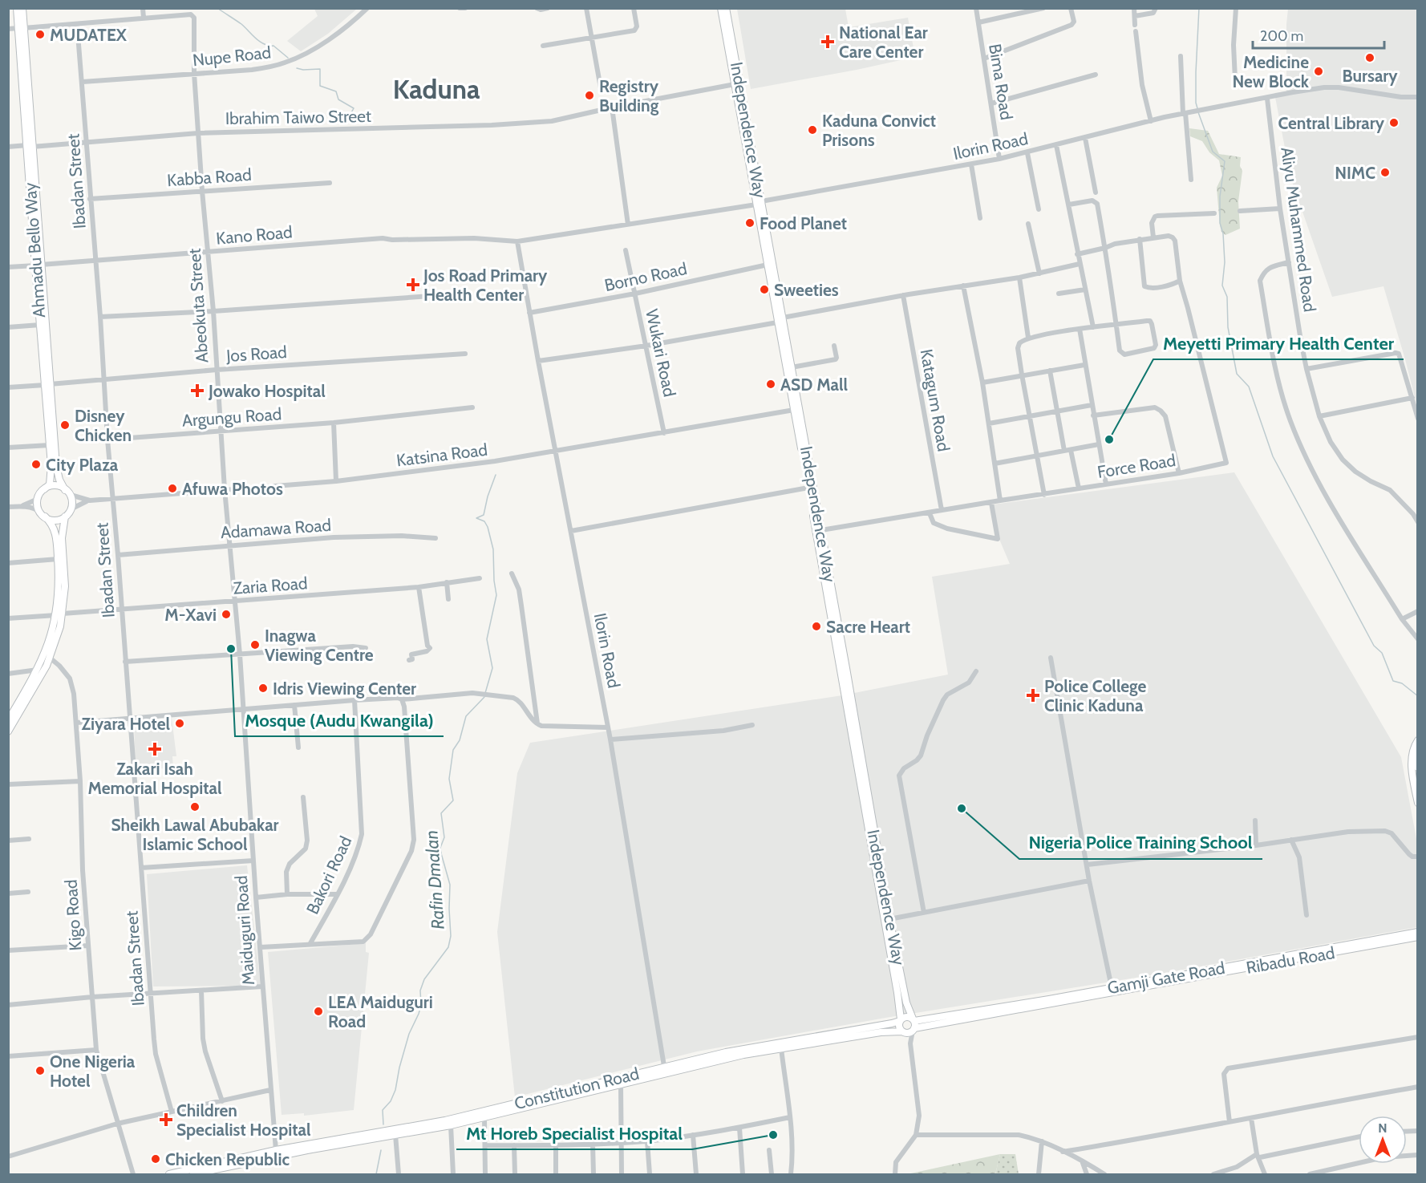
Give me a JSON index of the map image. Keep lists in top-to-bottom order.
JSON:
{
  "streets": {
    "main road": [
      "Independence Way",
      "Ahmadu Bello Way",
      "Ribadu Road",
      "Gamji Gate Road",
      "Constitution Road"
    ],
    "street": [
      "Nupe Road",
      "Bima Road",
      "Ibrahim Taiwo Street",
      "Ilorin Road",
      "Kabba Road",
      "Ibadan Street",
      "Aliyu Muhammed Road",
      "Kano Road",
      "Borno Road",
      "Abeokuta Street",
      "Wukari Road",
      "Jos Road",
      "Katagum Road",
      "Argungu Road",
      "Katsina Road",
      "Force Road",
      "Adamawa Road",
      "Zaria Road",
      "Bakori Road",
      "Kigo Road",
      "Maiduguri Road"
    ]
  },
  "crossings": [
    ["Nupe Road", "Ibadan Street"],
    ["Nupe Road", "Abeokuta Street"],
    ["Bima Road", "Ilorin Road"],
    ["Ibrahim Taiwo Street", "Independence Way"],
    ["Ibrahim Taiwo Street", "Ibadan Street"],
    ["Ibrahim Taiwo Street", "Ahmadu Bello Way"],
    ["Ibrahim Taiwo Street", "Abeokuta Street"],
    ["Independence Way", "Ilorin Road"],
    ["Independence Way", "Borno Road"],
    ["Independence Way", "Katsina Road"],
    ["Independence Way", "Force Road"],
    ["Independence Way", "Ribadu Road"],
    ["Independence Way", "Gamji Gate Road"],
    ["Independence Way", "Constitution Road"],
    ["Ilorin Road", "Aliyu Muhammed Road"],
    ["Ilorin Road", "Kano Road"],
    ["Ilorin Road", "Borno Road"],
    ["Ilorin Road", "Katsina Road"],
    ["Ilorin Road", "Constitution Road"],
    ["Kabba Road", "Ibadan Street"],
    ["Kabba Road", "Abeokuta Street"],
    ["Ibadan Street", "Kano Road"],
    ["Ibadan Street", "Jos Road"],
    ["Ibadan Street", "Argungu Road"],
    ["Ibadan Street", "Katsina Road"],
    ["Ibadan Street", "Adamawa Road"],
    ["Ibadan Street", "Zaria Road"],
    ["Kano Road", "Ahmadu Bello Way"],
    ["Kano Road", "Abeokuta Street"],
    ["Ahmadu Bello Way", "Jos Road"],
    ["Ahmadu Bello Way", "Katsina Road"],
    ["Borno Road", "Wukari Road"],
    ["Abeokuta Street", "Jos Road"],
    ["Abeokuta Street", "Argungu Road"],
    ["Abeokuta Street", "Katsina Road"],
    ["Abeokuta Street", "Adamawa Road"],
    ["Abeokuta Street", "Zaria Road"],
    ["Abeokuta Street", "Maiduguri Road"],
    ["Wukari Road", "Katsina Road"],
    ["Katagum Road", "Force Road"],
    ["Maiduguri Road", "Constitution Road"],
    ["Ribadu Road", "Gamji Gate Road"],
    ["Ribadu Road", "Constitution Road"],
    ["Gamji Gate Road", "Constitution Road"]
  ],
  "districts": ["Kaduna"],
  "water": ["Rafin Dmalan"],
  "places": {
    "other": [
      "MUDATEX",
      "Bursary",
      "Medicine New Block",
      "Registry Building",
      "Central Library",
      "Kaduna Convict Prisons",
      "NIMC",
      "Food Planet",
      "Sweeties",
      "ASD Mall",
      "Disney Chicken",
      "Meyetti Primary Health Center",
      "City Plaza",
      "Afuwa Photos",
      "M-Xavi",
      "Sacre Heart",
      "Inagwa Viewing Centre",
      "Mosque (Audu Kwangila)",
      "Idris Viewing Center",
      "Ziyara Hotel",
      "Sheikh Lawal Abubakar Islamic School",
      "Nigeria Police Training School",
      "LEA Maiduguri Road",
      "One Nigeria Hotel",
      "Mt Horeb Specialist Hospital",
      "Chicken Republic"
    ],
    "health": [
      "National Ear Care Center",
      "Jos Road Primary Health Center",
      "Jowako Hospital",
      "Police College Clinic Kaduna",
      "Zakari Isah Memorial Hospital",
      "Children Specialist Hospital"
    ]
  },
  "scale_bar": "200 m",
  "north": "top"
}
